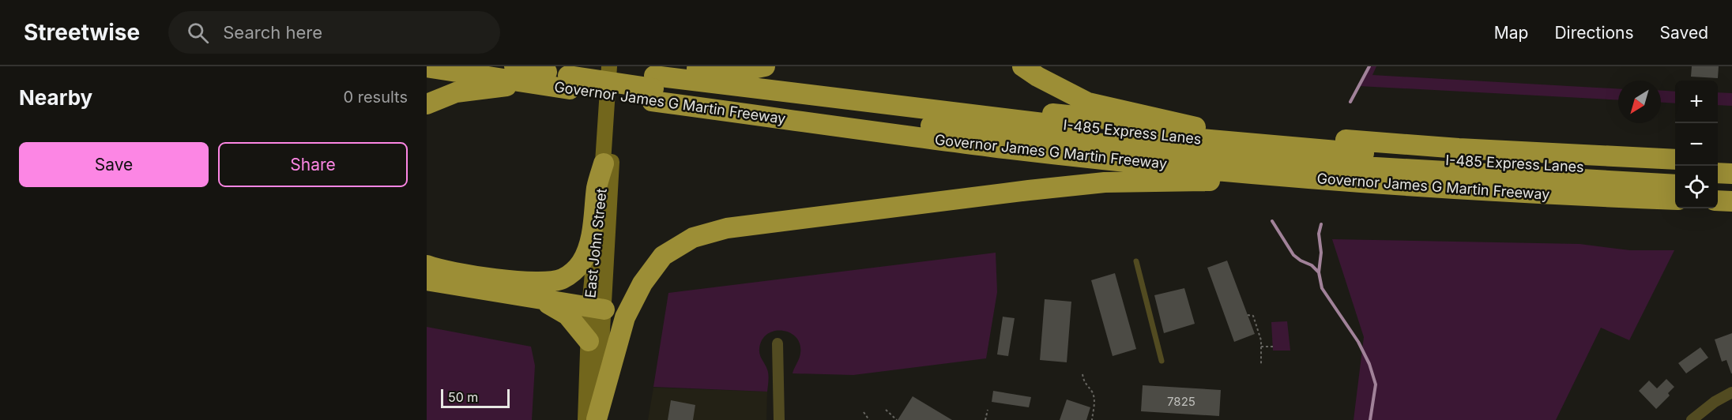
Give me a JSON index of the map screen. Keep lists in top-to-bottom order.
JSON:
{
  "streets": {
    "highway": ["Governor James G Martin Freeway", "I-485 Express Lanes"],
    "main road": ["East John Street"]
  },
  "crossings": [
    ["Governor James G Martin Freeway", "I-485 Express Lanes"]
  ],
  "house_numbers": ["7825"],
  "scale_bar": "50 m",
  "north": "bottom left",
  "page": {
    "header": "Streetwise",
    "search": "Search here",
    "nav": ["Map", "Directions", "Saved"],
    "heading": ["Nearby", "0 results"],
    "map_buttons": ["+", "−"],
    "buttons": ["Save", "Share"],
    "scale": "50 m"
  }
}
